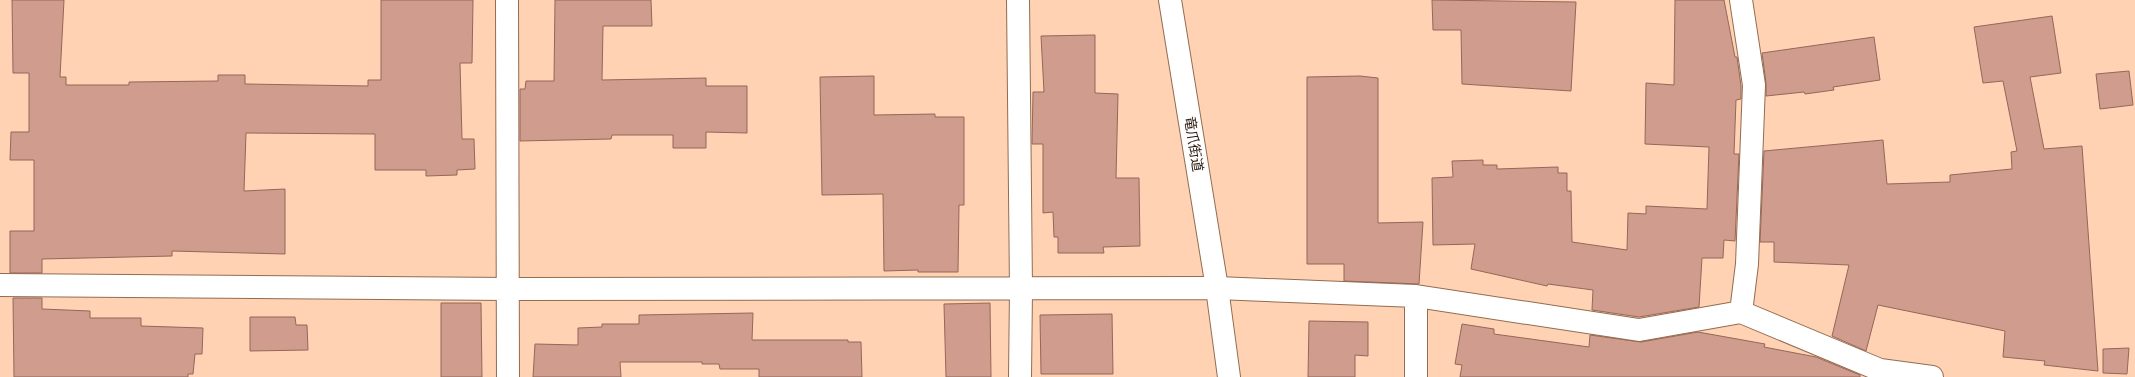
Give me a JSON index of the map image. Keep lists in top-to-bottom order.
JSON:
{
  "streets": {
    "street": ["竜爪街道"]
  }
}
